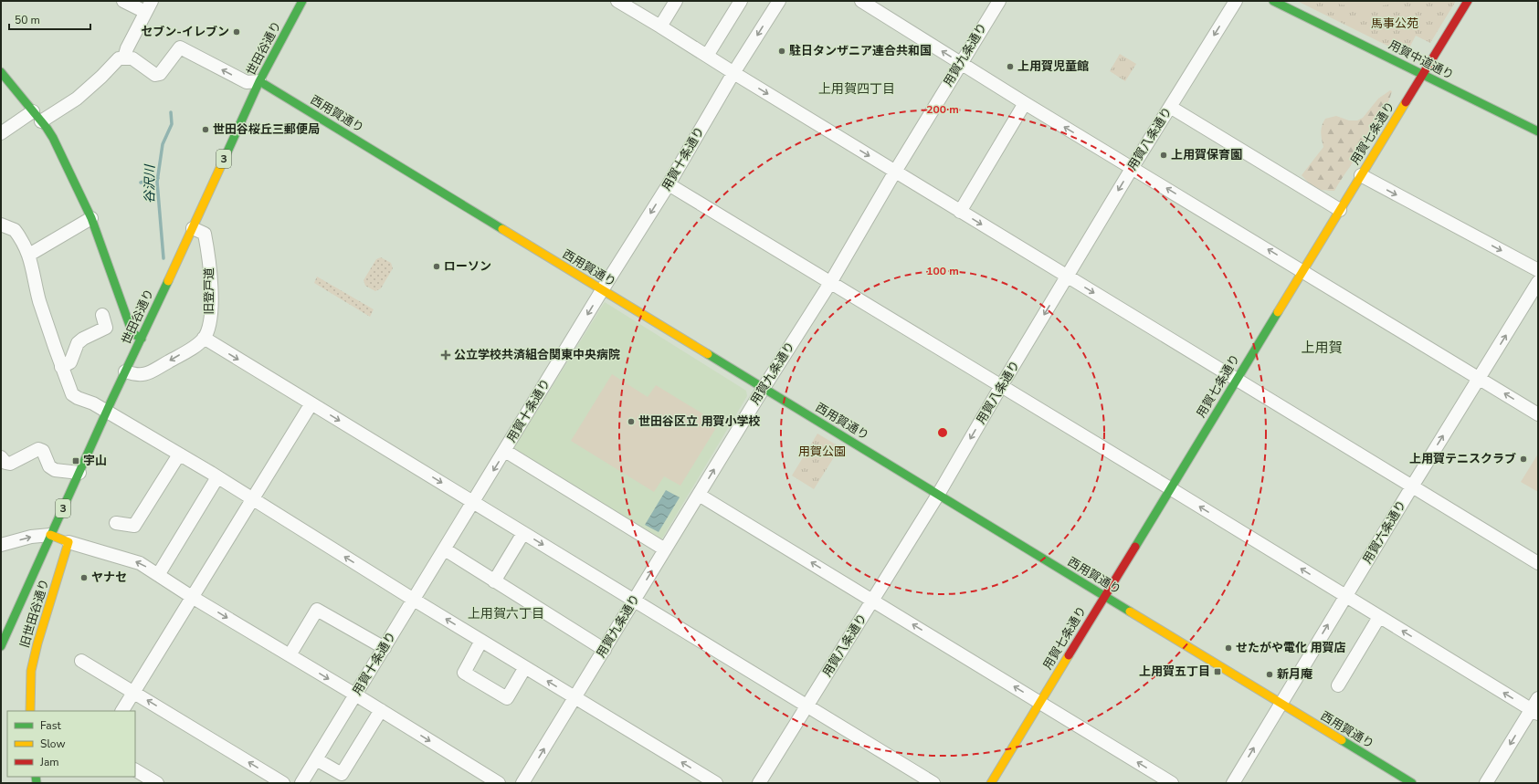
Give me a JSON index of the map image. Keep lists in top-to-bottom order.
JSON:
{
  "streets": {
    "street": [
      "世田谷通り",
      "用賀九条通り",
      "用賀中道通り",
      "西用賀通り",
      "用賀七条通り",
      "用賀八条通り",
      "3",
      "用賀十条通り",
      "旧登戸道",
      "用賀六条通り",
      "旧世田谷通り"
    ]
  },
  "crossings": [
    ["世田谷通り", "西用賀通り"],
    ["世田谷通り", "旧登戸道"],
    ["用賀九条通り", "西用賀通り"],
    ["用賀中道通り", "用賀七条通り"],
    ["西用賀通り", "用賀七条通り"],
    ["西用賀通り", "用賀八条通り"],
    ["西用賀通り", "用賀十条通り"],
    ["西用賀通り", "用賀六条通り"]
  ],
  "one_way": ["用賀八条通り", "用賀十条通り", "用賀六条通り"],
  "districts": ["上用賀四丁目", "上用賀", "上用賀六丁目"],
  "water": ["谷沢川"],
  "parks": ["馬事公苑", "用賀公園"],
  "places": {
    "other": [
      "セブン-イレブン",
      "駐日タンザニア連合共和国",
      "上用賀児童館",
      "世田谷桜丘三郵便局",
      "上用賀保育園",
      "ローソン",
      "世田谷区立 用賀小学校",
      "上用賀テニスクラブ",
      "ヤナセ",
      "せたがや電化 用賀店",
      "新月庵"
    ],
    "health": ["公立学校共済組合関東中央病院"],
    "transit": ["宇山", "上用賀五丁目"]
  },
  "legend": ["Fast", "Slow", "Jam"],
  "scale_bar": "50 m",
  "rings": ["200 m", "100 m"]
}
